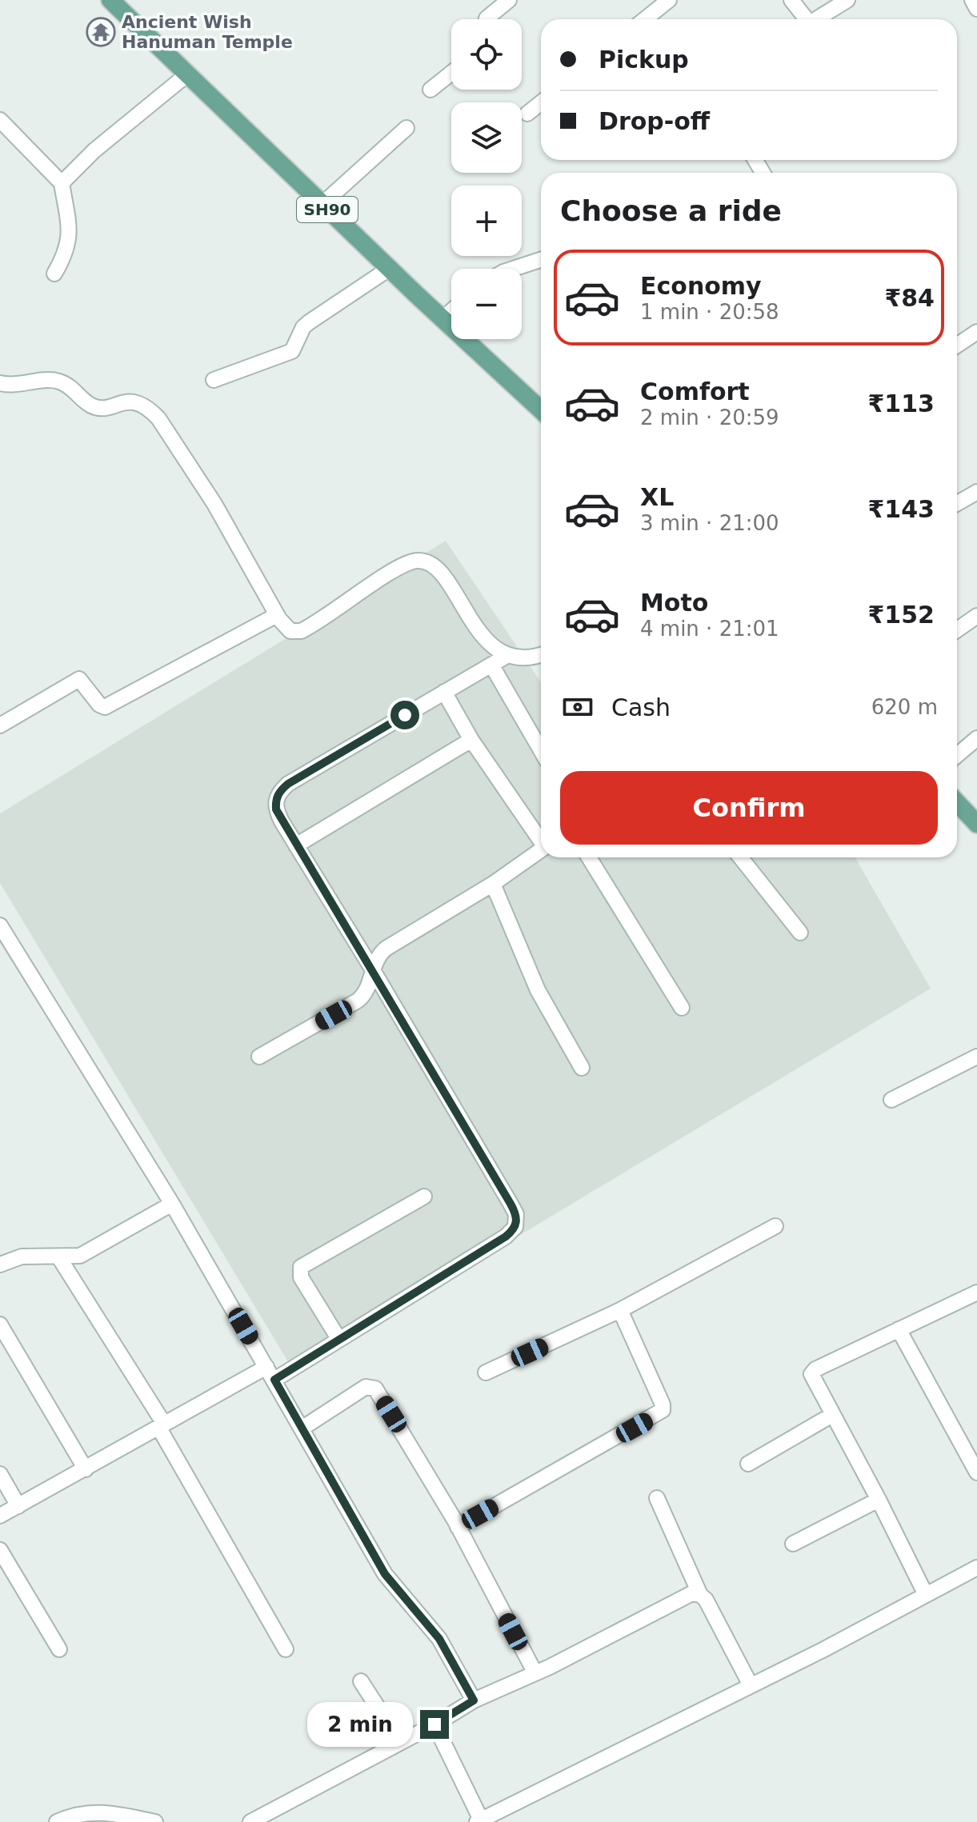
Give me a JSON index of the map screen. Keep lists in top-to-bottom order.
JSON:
{
  "streets": {
    "main road": ["SH90"]
  },
  "places": {
    "temple": ["Ancient Wish Hanuman Temple"]
  },
  "page": {
    "map_buttons": ["+", "−"],
    "banner": ["Pickup", "Drop-off"],
    "heading": "Choose a ride",
    "list": [
      {
        "name": "Economy",
        "note": "1 min · 20:58",
        "value": "₹84"
      },
      {
        "name": "Comfort",
        "note": "2 min · 20:59",
        "value": "₹113"
      },
      {
        "name": "XL",
        "note": "3 min · 21:00",
        "value": "₹143"
      },
      {
        "name": "Moto",
        "note": "4 min · 21:01",
        "value": "₹152"
      }
    ],
    "pay": ["Cash", "620 m"],
    "buttons": "Confirm",
    "bubble": "2 min"
  }
}
